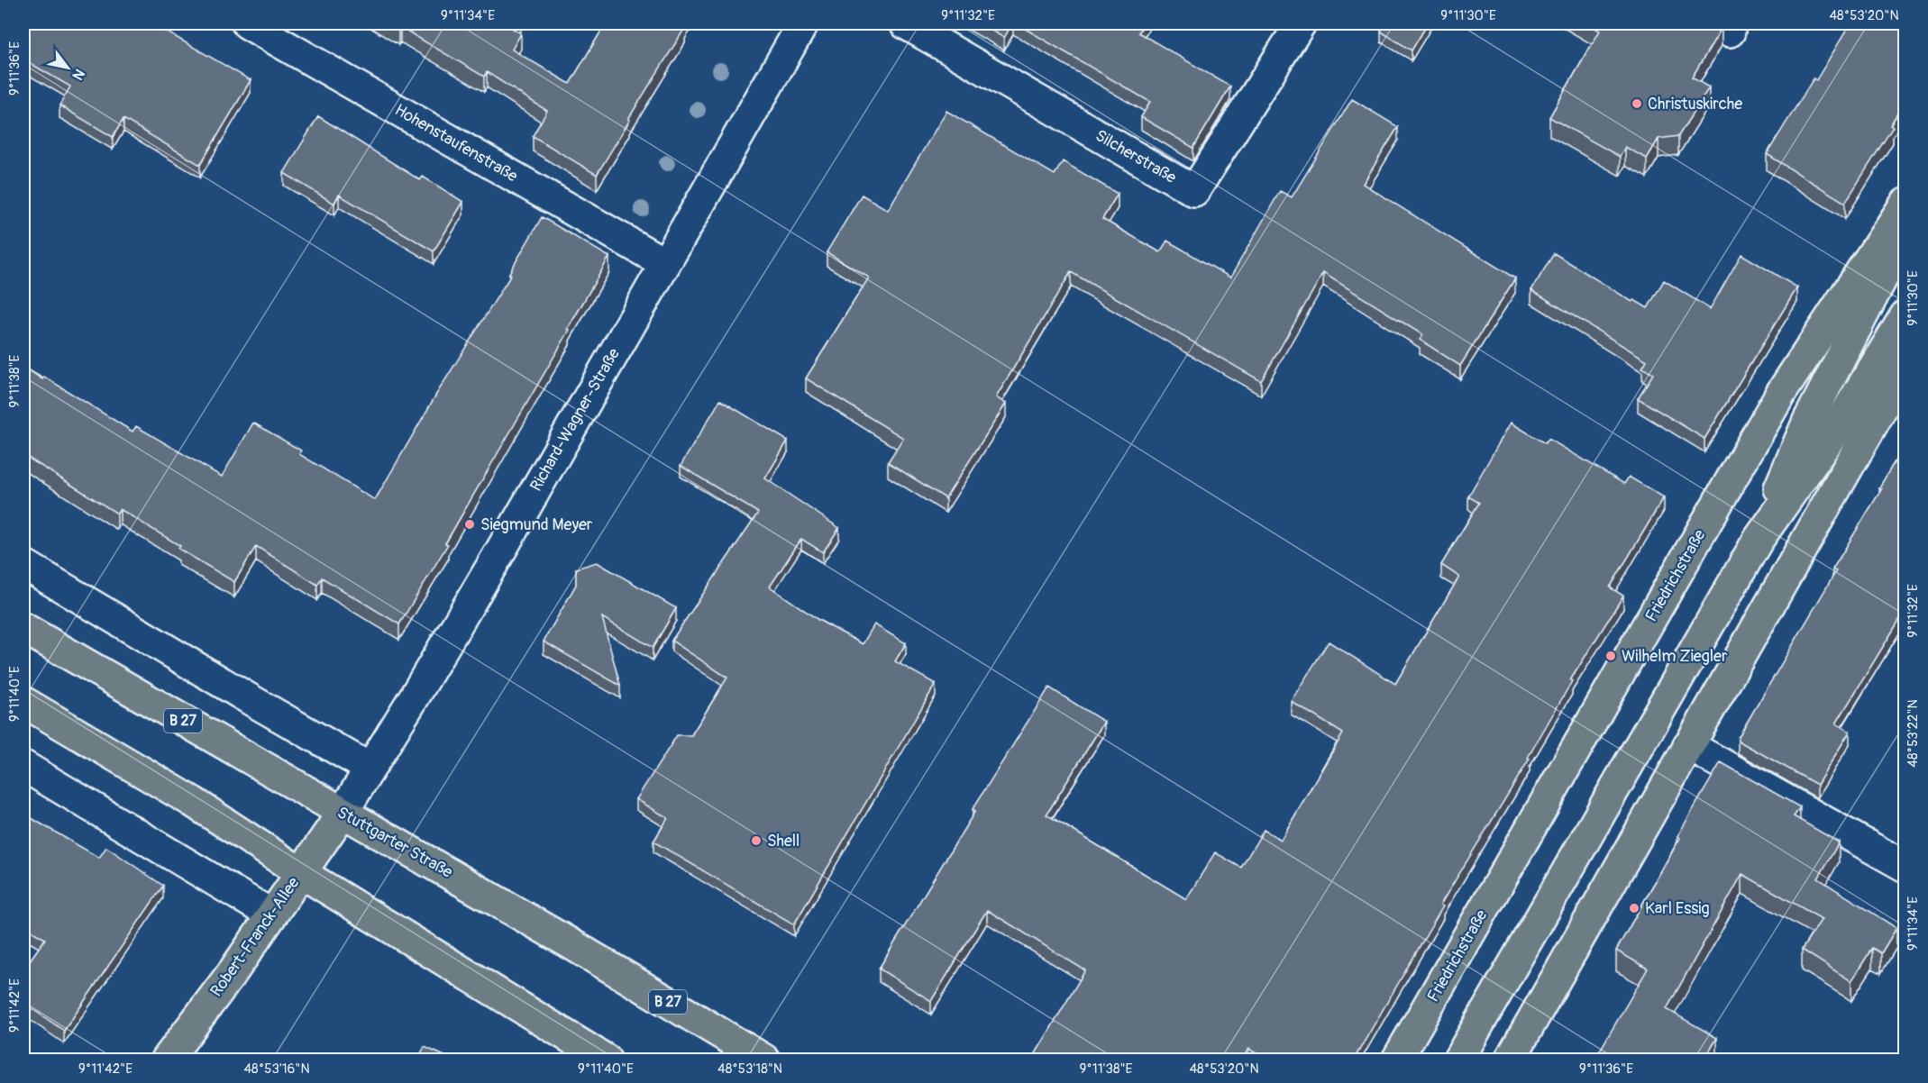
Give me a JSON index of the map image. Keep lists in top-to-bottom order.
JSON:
{
  "streets": {
    "main road": [
      "Friedrichstraße",
      "B 27",
      "Stuttgarter Straße",
      "Robert-Franck-Allee"
    ],
    "street": ["Hohenstaufenstraße", "Silcherstraße", "Richard-Wagner-Straße"]
  },
  "crossings": [
    ["Hohenstaufenstraße", "Richard-Wagner-Straße"],
    ["Richard-Wagner-Straße", "Stuttgarter Straße"],
    ["Richard-Wagner-Straße", "Robert-Franck-Allee"],
    ["Stuttgarter Straße", "Robert-Franck-Allee"]
  ],
  "places": [
    "Christuskirche",
    "Siegmund Meyer",
    "Wilhelm Ziegler",
    "Shell",
    "Karl Essig"
  ],
  "north": "bottom right",
  "coordinates": [
    "9°11'34\"E",
    "9°11'32\"E",
    "9°11'30\"E",
    "48°53'20\"N",
    "9°11'36\"E",
    "9°11'38\"E",
    "9°11'40\"E",
    "48°53'22\"N",
    "9°11'42\"E",
    "48°53'16\"N",
    "48°53'18\"N"
  ]
}
